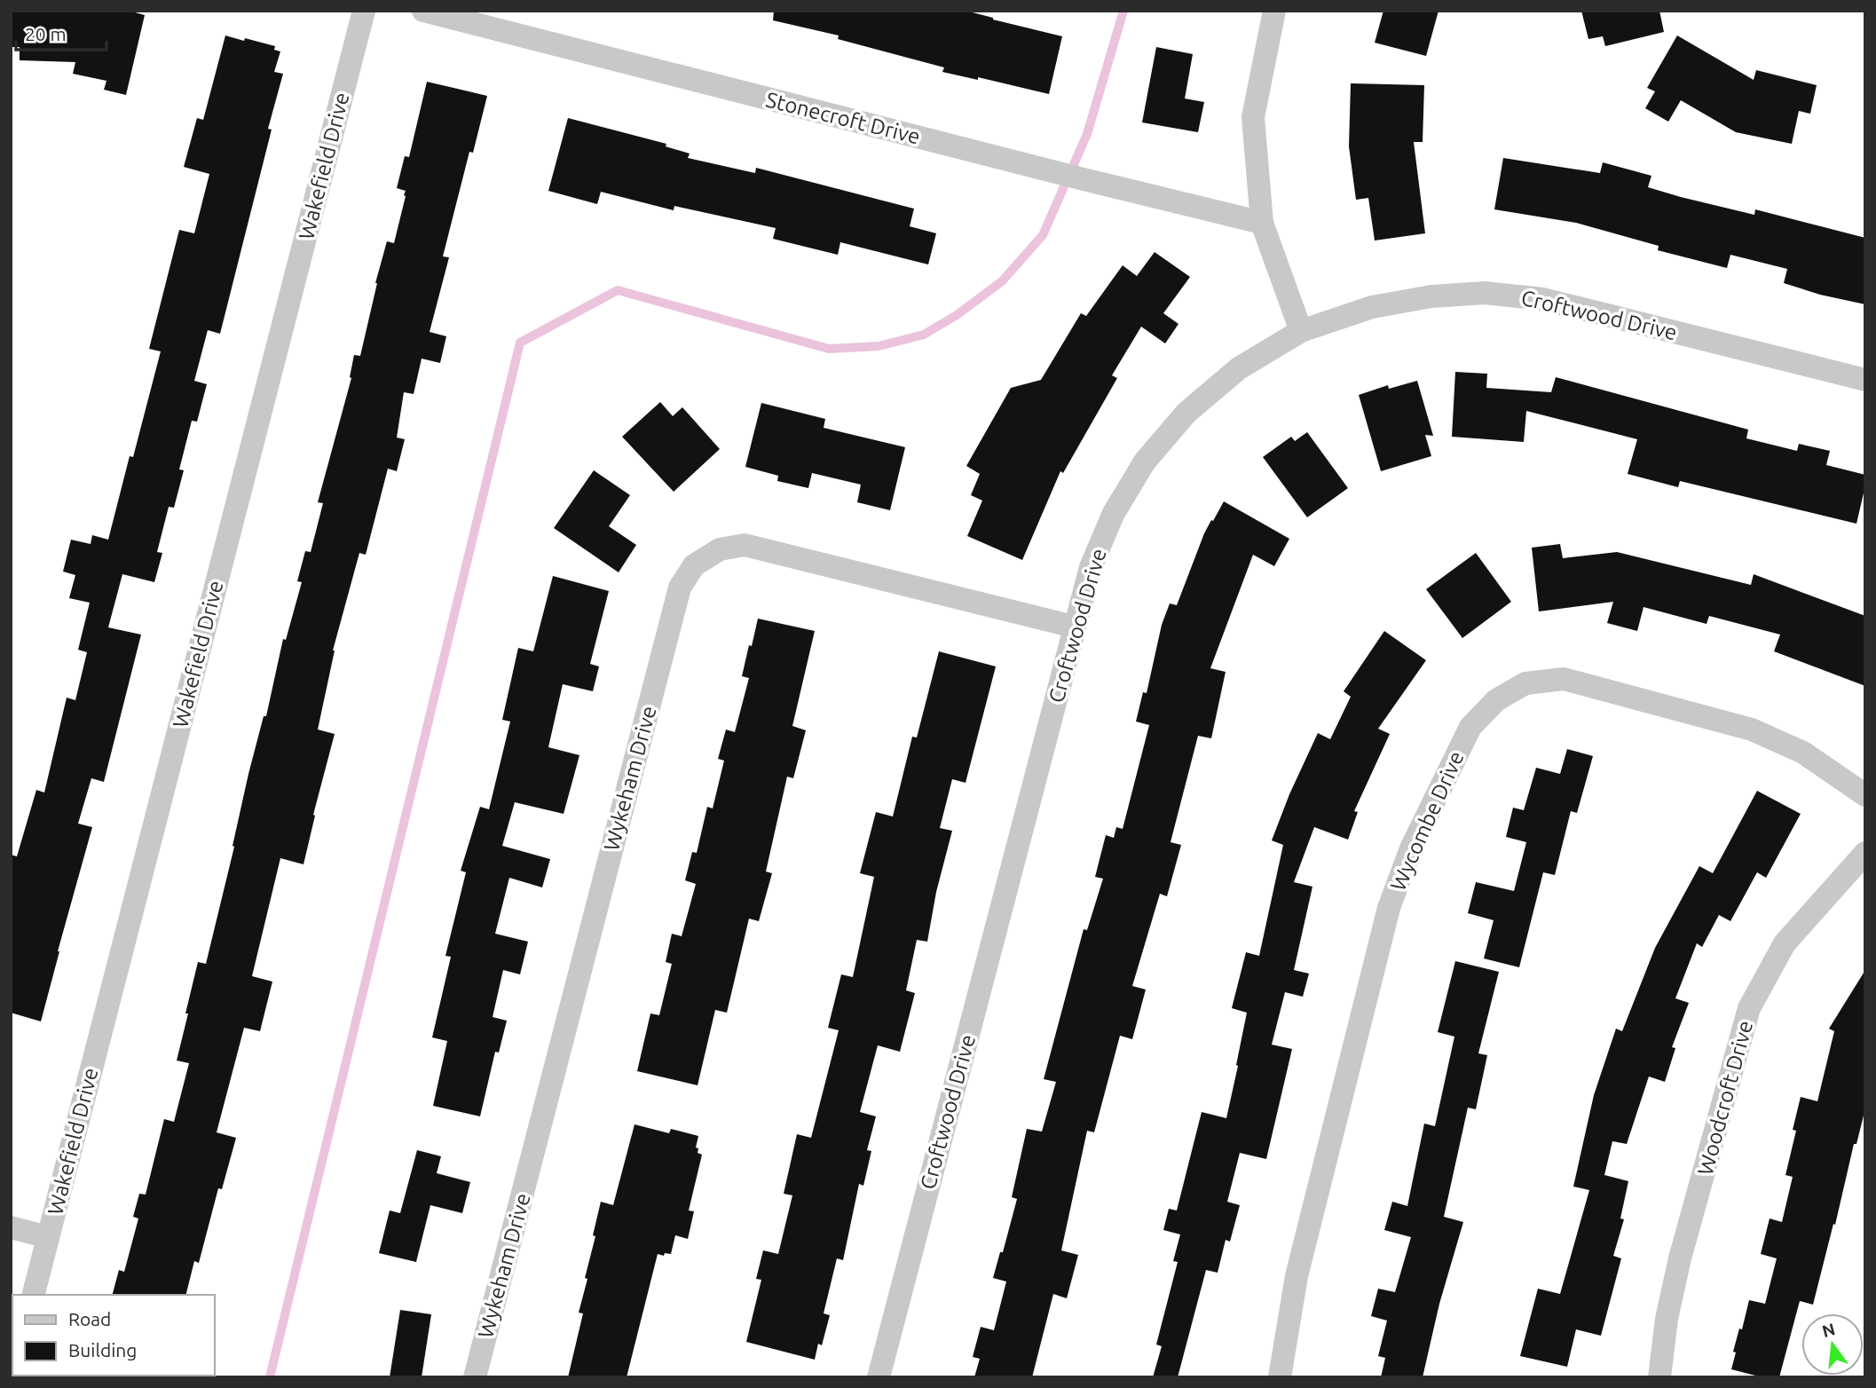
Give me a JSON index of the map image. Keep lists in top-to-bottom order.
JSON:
{
  "streets": {
    "street": [
      "Stonecroft Drive",
      "Wakefield Drive",
      "Croftwood Drive",
      "Wykeham Drive",
      "Wycombe Drive",
      "Woodcroft Drive"
    ]
  },
  "crossings": [
    ["Croftwood Drive", "Wykeham Drive"]
  ],
  "legend": ["Road", "Building"],
  "scale_bar": "20 m",
  "north": "top"
}
